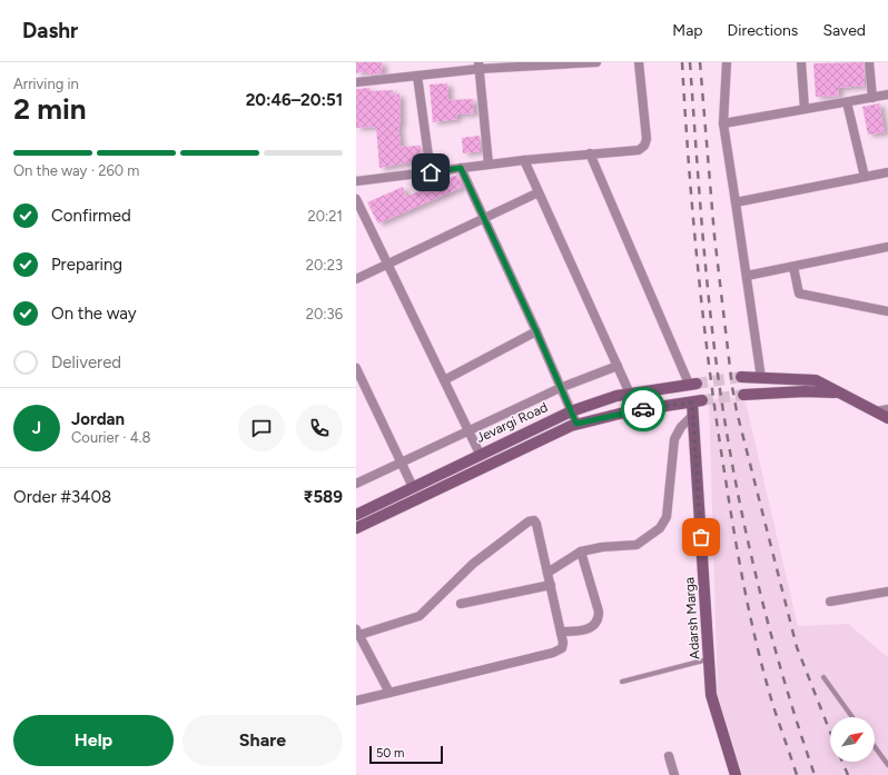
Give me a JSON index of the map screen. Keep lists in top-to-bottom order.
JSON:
{
  "streets": {
    "main road": ["Jevargi Road", "Adarsh Marga"]
  },
  "scale_bar": "50 m",
  "north": "top right",
  "page": {
    "header": "Dashr",
    "nav": ["Map", "Directions", "Saved"],
    "heading": ["2 min", "Arriving in", "20:46–20:51"],
    "panel": [
      "Jordan",
      "Courier · 4.8",
      "Order #3408",
      "₹589"
    ],
    "bar": "On the way · 260 m",
    "list": [
      ["Confirmed", "20:21"],
      ["Preparing", "20:23"],
      ["On the way", "20:36"],
      "Delivered"
    ],
    "round": "J",
    "buttons": ["Help", "Share"],
    "scale": "50 m"
  }
}
